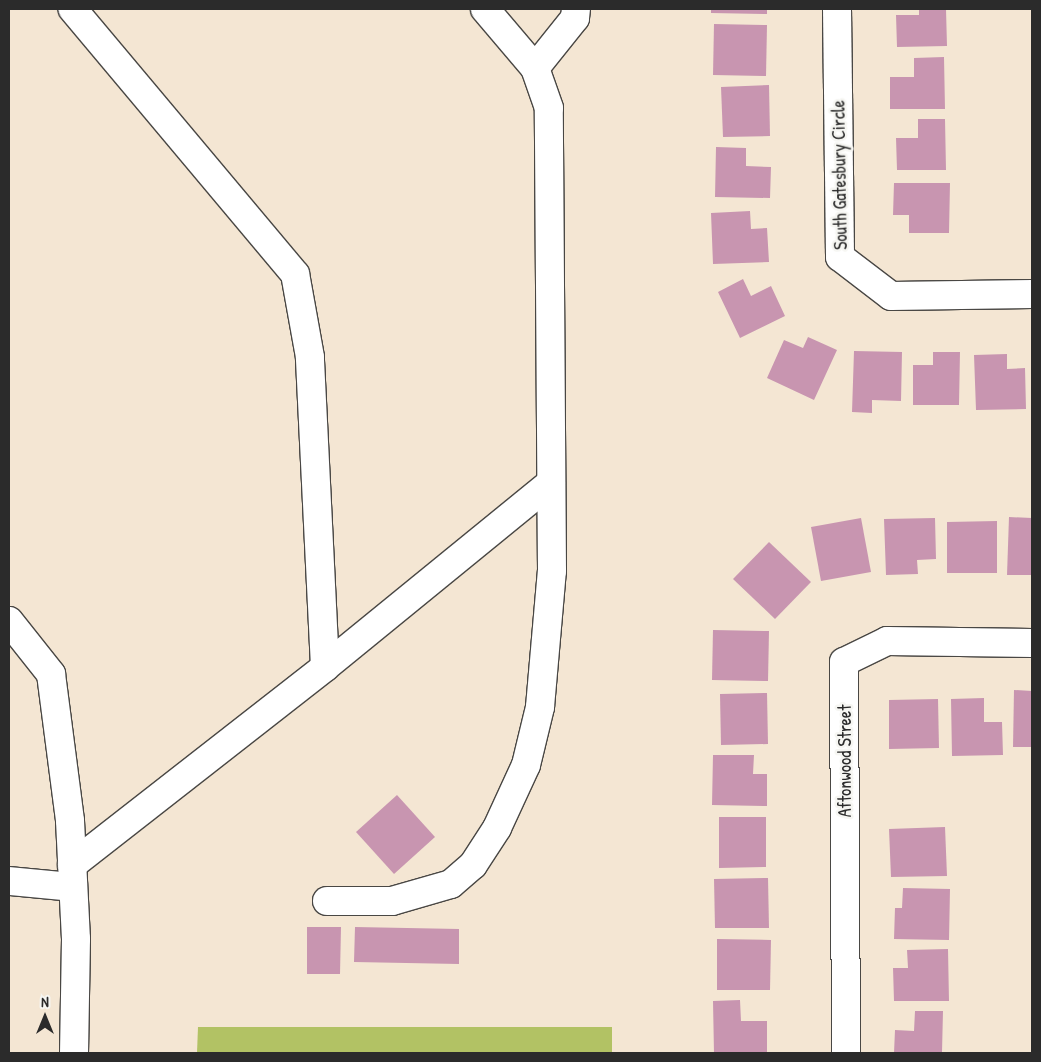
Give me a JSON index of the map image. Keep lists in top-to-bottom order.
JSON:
{
  "streets": {
    "street": ["South Gatesbury Circle", "Aftonwood Street"]
  },
  "north": "top"
}
